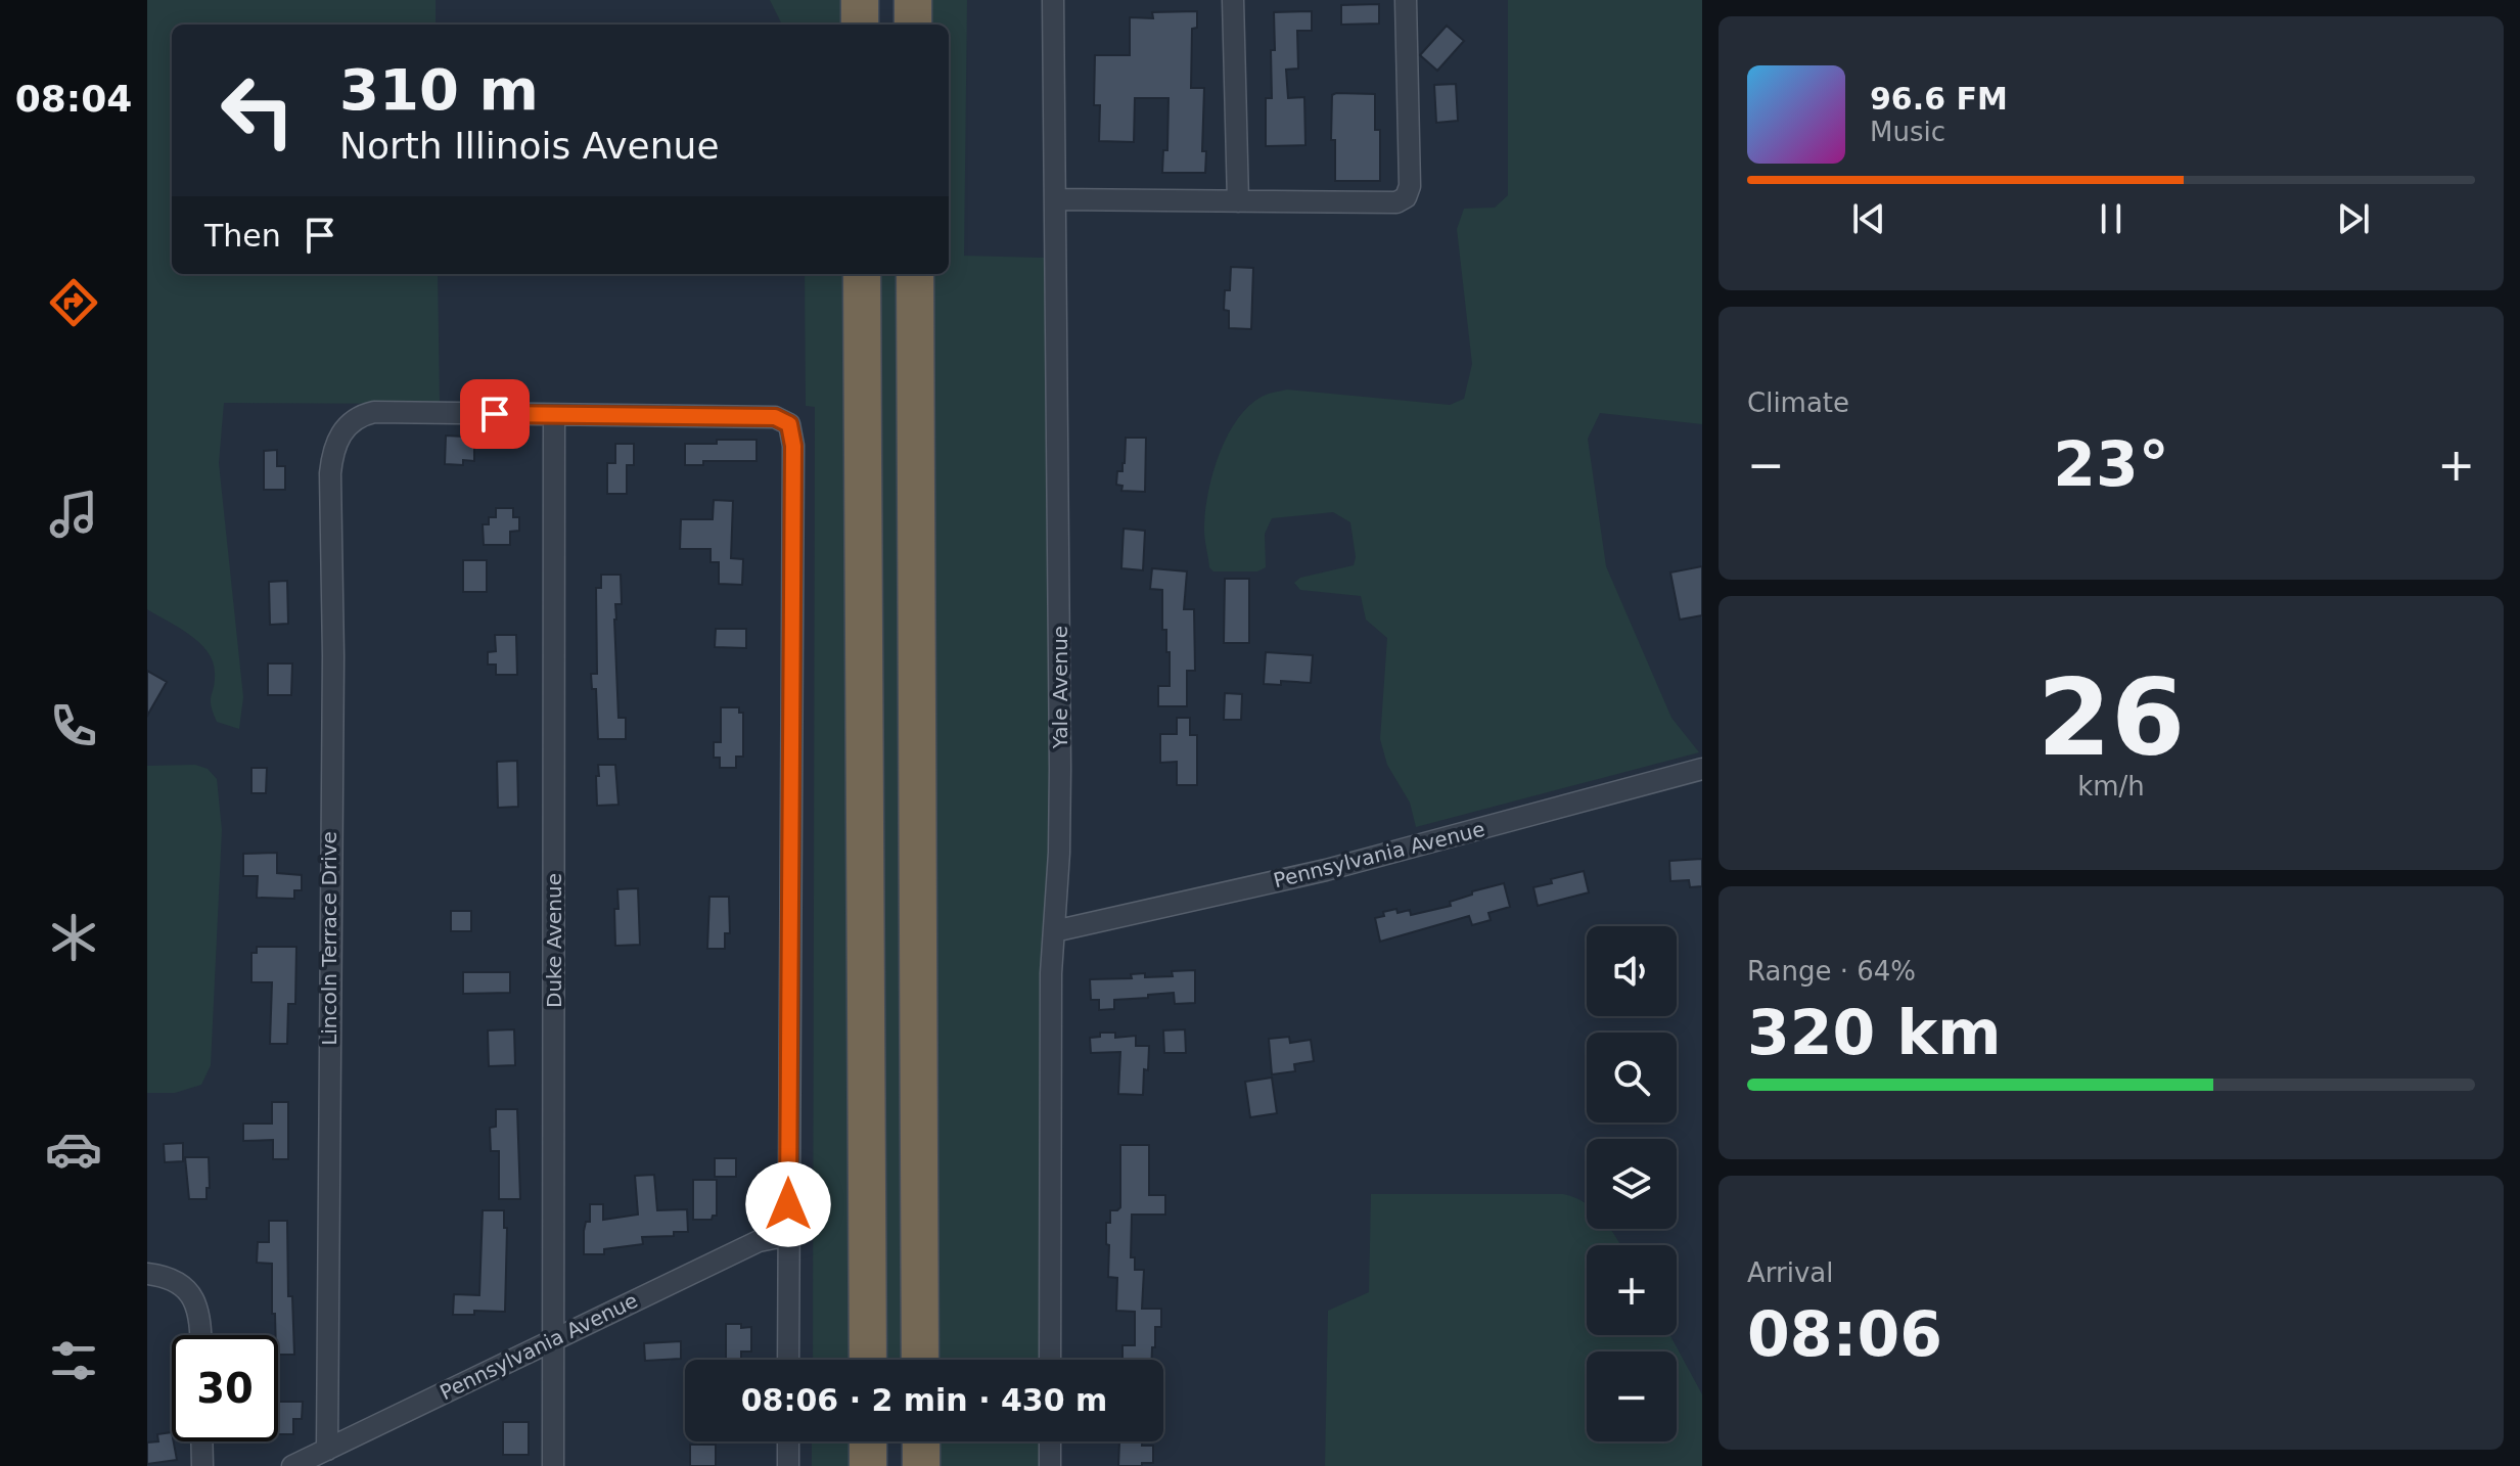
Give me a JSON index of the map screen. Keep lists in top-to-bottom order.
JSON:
{
  "streets": {
    "street": [
      "Yale Avenue",
      "Pennsylvania Avenue",
      "Lincoln Terrace Drive",
      "Duke Avenue"
    ]
  },
  "crossings": [
    ["Yale Avenue", "Pennsylvania Avenue"],
    ["Pennsylvania Avenue", "Lincoln Terrace Drive"],
    ["Pennsylvania Avenue", "Duke Avenue"],
    ["Lincoln Terrace Drive", "Duke Avenue"]
  ],
  "page": {
    "tabs": "08:04",
    "turn": ["310 m", "North Illinois Avenue"],
    "song": ["96.6 FM", "Music"],
    "then": "Then",
    "tile": [
      "Climate",
      ["26", "km/h"],
      ["Range · 64%", "320 km"],
      ["Arrival", "08:06"]
    ],
    "heat": ["−", "23°", "+"],
    "map_buttons": ["+", "−"],
    "limit": "30",
    "trip": "08:06 · 2 min · 430 m"
  }
}
